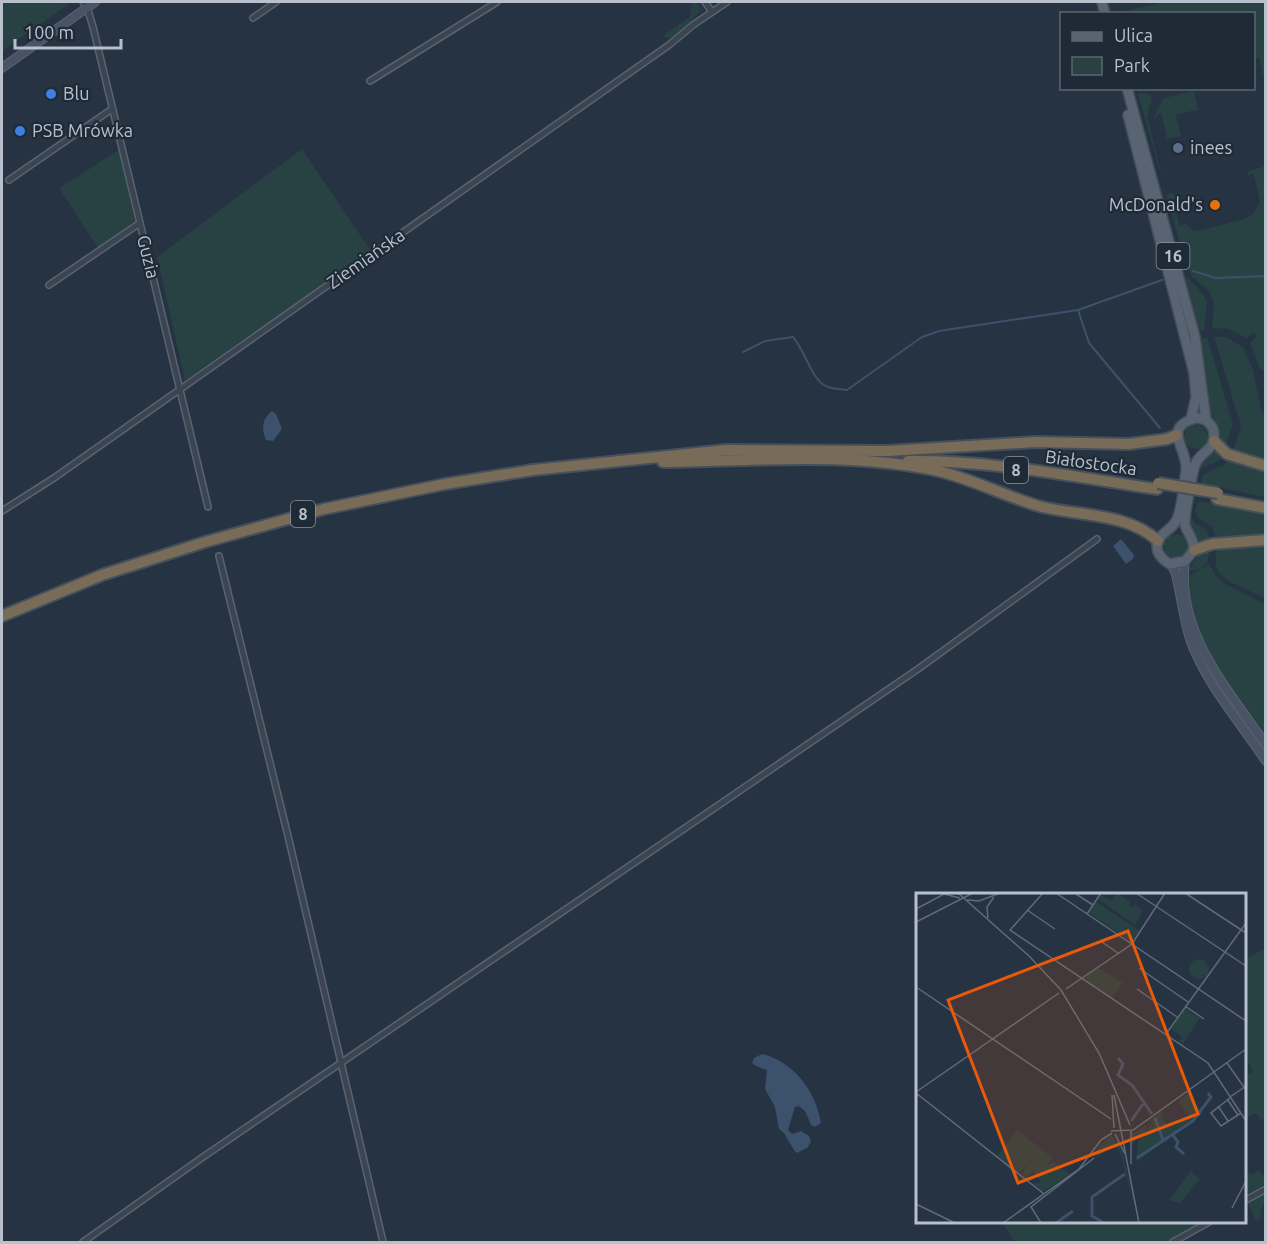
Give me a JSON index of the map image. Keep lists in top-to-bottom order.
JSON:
{
  "streets": {
    "highway": ["Białostocka", "8"],
    "main road": ["16"],
    "street": ["Guzia", "Ziemiańska"]
  },
  "crossings": [
    ["Guzia", "Ziemiańska"],
    ["Białostocka", "8"]
  ],
  "places": [
    "Blu",
    "PSB Mrówka",
    "inees",
    "McDonald's"
  ],
  "legend": ["Ulica", "Park"],
  "scale_bar": "100 m"
}
